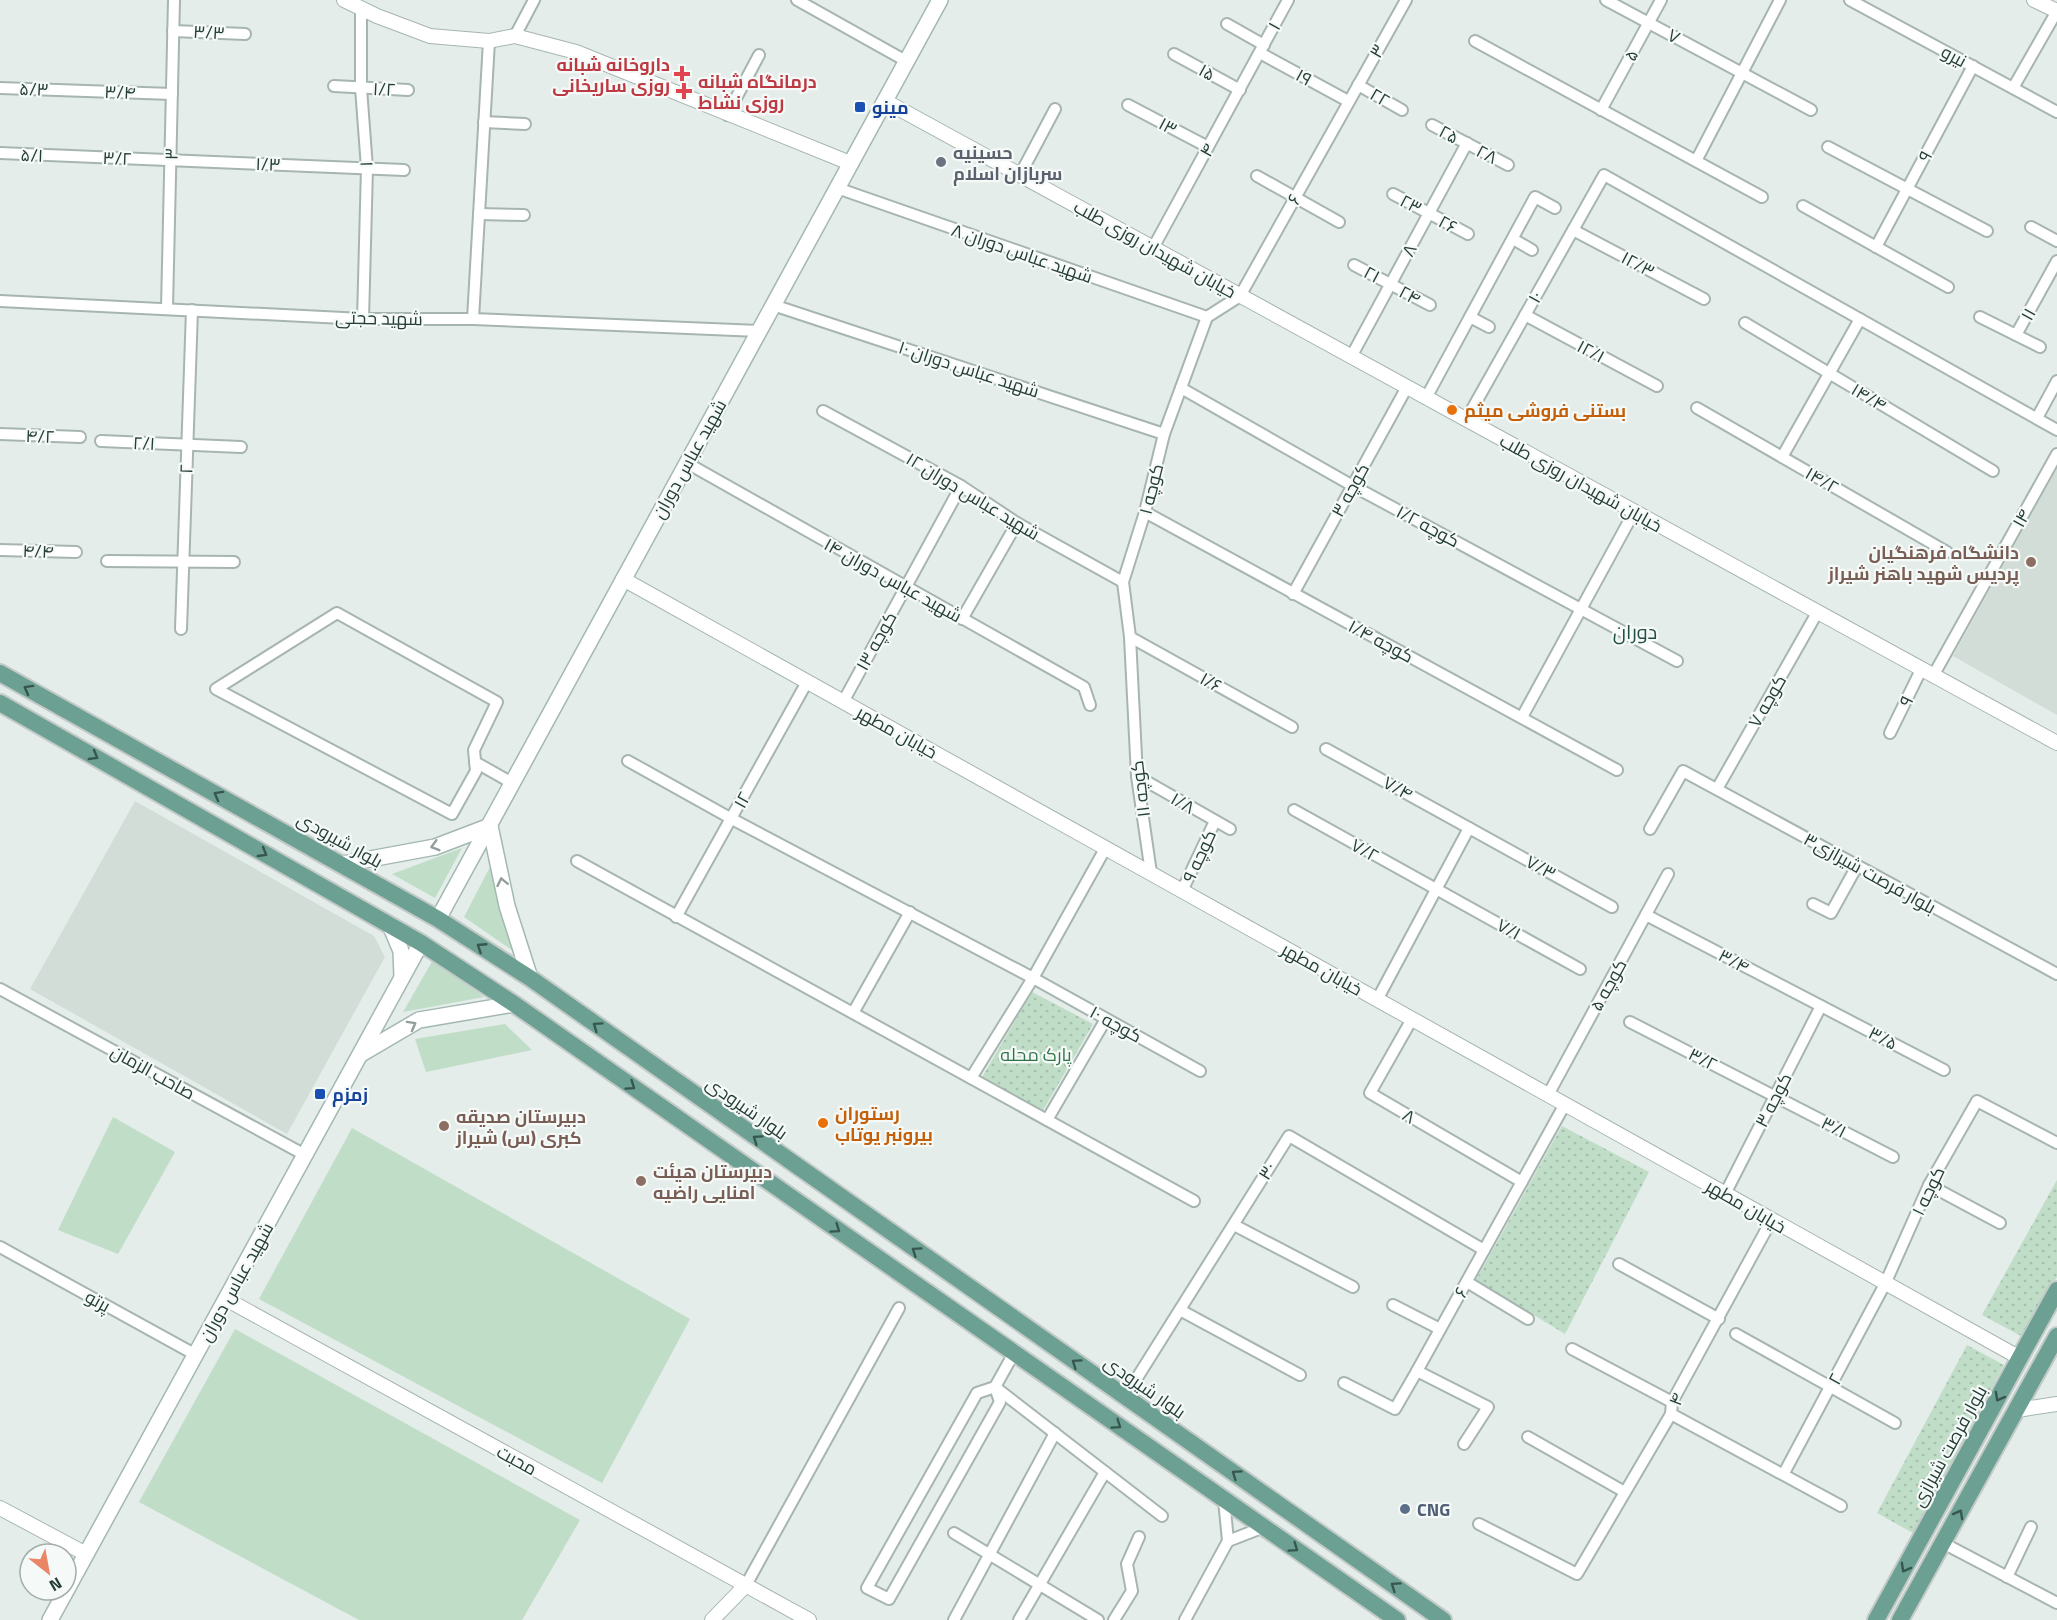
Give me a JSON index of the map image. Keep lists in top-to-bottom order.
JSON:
{
  "streets": {
    "main road": ["شهید عباس دوران", "بلوار شیرودی", "بلوار فرصت شیرازی"],
    "street": [
      "۱",
      "۳/۳",
      "۷",
      "۳",
      "۵",
      "نیرو",
      "۱۵",
      "۱۹",
      "۵/۳",
      "۱/۲",
      "۳/۴",
      "۲۲",
      "۱۳",
      "۲۵",
      "۴",
      "۲۸",
      "۵/۱",
      "۹",
      "۳/۲",
      "۱/۳",
      "۶",
      "۲۳",
      "۲۶",
      "خیابان شهیدان روزی طلب",
      "۸",
      "شهید عباس دوران ۸",
      "۱۲/۳",
      "۲۱",
      "۲۴",
      "۱۰",
      "۱۱",
      "شهید حجتی",
      "۱۲/۱",
      "شهید عباس دوران ۱۰",
      "۱۴/۴",
      "۴/۲",
      "۲/۱",
      "۲",
      "۱۴/۲",
      "کوچه ۱",
      "کوچه ۳",
      "شهید عباس دوران ۱۲",
      "۱۴",
      "کوچه ۱/۲",
      "۴/۴",
      "شهید عباس دوران ۱۴",
      "کوچه ۱۳",
      "کوچه ۱/۴",
      "۱/۶",
      "کوچه ۷",
      "خیابان مطهر",
      "۷/۴",
      "کوچه ۱۱",
      "۱۲",
      "۱/۸",
      "۷/۲",
      "کوچه ۹",
      "۷/۳",
      "۳بلوار فرصت شیرازی",
      "۷/۱",
      "کوچه ۵",
      "کوچه ۱۰",
      "۳/۵",
      "صاحب الزمان",
      "۳/۱",
      "۳۰",
      "پرتو",
      "محبت"
    ]
  },
  "crossings": [
    ["۱", "۱۹"],
    ["۱", "۱/۲"],
    ["۱", "۴"],
    ["۱", "۱/۳"],
    ["۱", "شهید حجتی"],
    ["۳/۳", "۳"],
    ["۷", "۵"],
    ["۳", "۱۹"],
    ["۳", "۳/۴"],
    ["۳", "۲۲"],
    ["۳", "۳/۲"],
    ["۳", "۱/۳"],
    ["۳", "۶"],
    ["۳", "شهید حجتی"],
    ["نیرو", "۹"],
    ["۱۵", "۴"],
    ["۱۹", "۴"],
    ["۱۹", "۶"],
    ["۵/۳", "۳/۴"],
    ["۳/۴", "کوچه ۳"],
    ["۳/۴", "کوچه ۵"],
    ["۳/۴", "۳/۵"],
    ["۱۳", "۴"],
    ["۲۵", "۲۸"],
    ["۲۵", "۸"],
    ["۴", "خیابان شهیدان روزی طلب"],
    ["۴", "خیابان مطهر"],
    ["۲۸", "۸"],
    ["۵/۱", "۳/۲"],
    ["۹", "خیابان شهیدان روزی طلب"],
    ["۹", "۱۴"],
    ["۳/۲", "۱/۳"],
    ["۳/۲", "کوچه ۳"],
    ["۳/۲", "۳/۱"],
    ["۶", "خیابان شهیدان روزی طلب"],
    ["۶", "۸"],
    ["۶", "خیابان مطهر"],
    ["۶", "۳۰"],
    ["۲۳", "۲۶"],
    ["۲۳", "۸"],
    ["۲۶", "۸"],
    ["خیابان شهیدان روزی طلب", "۸"],
    ["خیابان شهیدان روزی طلب", "۱۰"],
    ["خیابان شهیدان روزی طلب", "شهید عباس دوران"],
    ["خیابان شهیدان روزی طلب", "کوچه ۳"],
    ["خیابان شهیدان روزی طلب", "۱۴"],
    ["خیابان شهیدان روزی طلب", "کوچه ۷"],
    ["۸", "۲۱"],
    ["۸", "۲۴"],
    ["۸", "خیابان مطهر"],
    ["شهید عباس دوران ۸", "شهید عباس دوران"],
    ["شهید عباس دوران ۸", "کوچه ۱"],
    ["۱۲/۳", "۱۰"],
    ["۲۱", "۲۴"],
    ["۱۰", "۱۲/۱"],
    ["شهید حجتی", "شهید عباس دوران"],
    ["شهید حجتی", "۲"],
    ["شهید عباس دوران ۱۰", "شهید عباس دوران"],
    ["شهید عباس دوران ۱۰", "کوچه ۱"],
    ["۲/۱", "۲"],
    ["شهید عباس دوران", "شهید عباس دوران ۱۴"],
    ["شهید عباس دوران", "خیابان مطهر"],
    ["شهید عباس دوران", "بلوار شیرودی"],
    ["شهید عباس دوران", "صاحب الزمان"],
    ["شهید عباس دوران", "پرتو"],
    ["شهید عباس دوران", "محبت"],
    ["۲", "کوچه ۱"],
    ["۲", "خیابان مطهر"],
    ["کوچه ۱", "شهید عباس دوران ۱۲"],
    ["کوچه ۱", "کوچه ۱/۲"],
    ["کوچه ۱", "کوچه ۱/۴"],
    ["کوچه ۱", "۱/۶"],
    ["کوچه ۱", "خیابان مطهر"],
    ["کوچه ۱", "کوچه ۱۱"],
    ["کوچه ۳", "کوچه ۱/۲"],
    ["کوچه ۳", "کوچه ۱/۴"],
    ["کوچه ۳", "خیابان مطهر"],
    ["کوچه ۳", "۳/۵"],
    ["کوچه ۳", "۳/۱"],
    ["شهید عباس دوران ۱۲", "کوچه ۱۳"],
    ["شهید عباس دوران ۱۴", "کوچه ۱۳"],
    ["کوچه ۱۳", "خیابان مطهر"],
    ["کوچه ۷", "۳بلوار فرصت شیرازی"],
    ["خیابان مطهر", "کوچه ۱۱"],
    ["خیابان مطهر", "۱۲"],
    ["خیابان مطهر", "کوچه ۹"],
    ["خیابان مطهر", "کوچه ۵"],
    ["خیابان مطهر", "بلوار فرصت شیرازی"],
    ["۷/۴", "۷/۳"],
    ["کوچه ۱۱", "۱/۸"],
    ["۱۲", "کوچه ۱۰"],
    ["۱/۸", "کوچه ۹"],
    ["بلوار شیرودی", "۳۰"],
    ["۷/۲", "۷/۱"]
  ],
  "districts": ["دوران"],
  "parks": ["پارک محله"],
  "places": {
    "health": ["داروخانه شبانه روزی ساریخانی", "درمانگاه شبانه روزی نشاط"],
    "transit": ["مینو", "زمزم"],
    "other": [
      "حسینیه سربازان اسلام",
      "بستنی فروشی میثم",
      "دانشگاه فرهنگیان پردیس شهید باهنر شیراز",
      "رستوران بیرونبر یوتاب",
      "دبیرستان صدیقه کبری (س) شیراز",
      "دبیرستان هیئت امنایی راضیه",
      "CNG"
    ]
  },
  "north": "bottom right"
}
